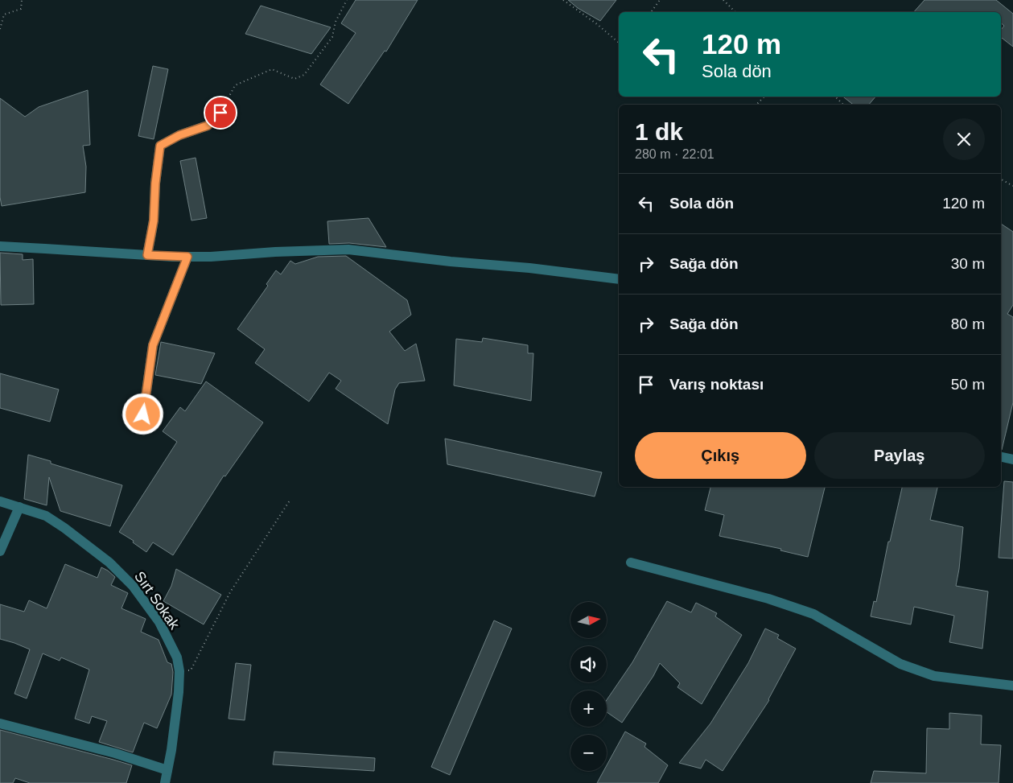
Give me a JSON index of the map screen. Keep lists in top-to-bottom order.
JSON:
{
  "streets": {
    "street": ["Sırt Sokak"]
  },
  "north": "right",
  "page": {
    "turn": ["120 m", "Sola dön"],
    "heading": ["1 dk", "280 m · 22:01"],
    "list": [
      {
        "name": "Sola dön",
        "value": "120 m"
      },
      {
        "name": "Sağa dön",
        "value": "30 m"
      },
      {
        "name": "Sağa dön",
        "value": "80 m"
      },
      {
        "name": "Varış noktası",
        "value": "50 m"
      }
    ],
    "buttons": ["Çıkış", "Paylaş"],
    "map_buttons": ["+", "−"]
  }
}
